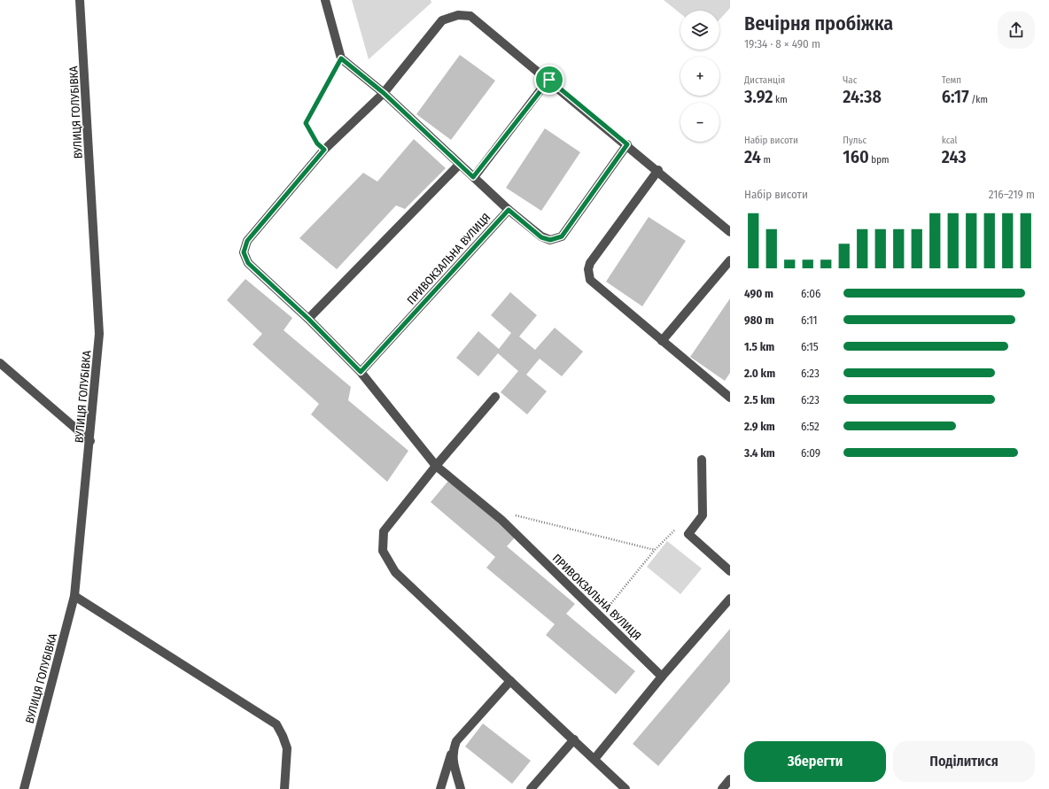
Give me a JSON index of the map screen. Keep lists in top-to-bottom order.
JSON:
{
  "streets": {
    "street": ["ВУЛИЦЯ ГОЛУБІВКА", "ПРИВОКЗАЛЬНА ВУЛИЦЯ"]
  },
  "page": {
    "heading": ["Вечірня пробіжка", "19:34 · 8 × 490 m"],
    "map_buttons": ["+", "−"],
    "stats": [
      ["Дистанція", "3.92 km"],
      ["Час", "24:38"],
      ["Темп", "6:17 /km"],
      ["Набір висоти", "24 m"],
      ["Пульс", "160 bpm"],
      ["kcal", "243"]
    ],
    "chart": ["Набір висоти", "216–219 m"],
    "list": [
      {
        "name": "490 m",
        "note": "6:06"
      },
      {
        "name": "980 m",
        "note": "6:11"
      },
      {
        "name": "1.5 km",
        "note": "6:15"
      },
      {
        "name": "2.0 km",
        "note": "6:23"
      },
      {
        "name": "2.5 km",
        "note": "6:23"
      },
      {
        "name": "2.9 km",
        "note": "6:52"
      },
      {
        "name": "3.4 km",
        "note": "6:09"
      }
    ],
    "buttons": ["Зберегти", "Поділитися"]
  }
}
